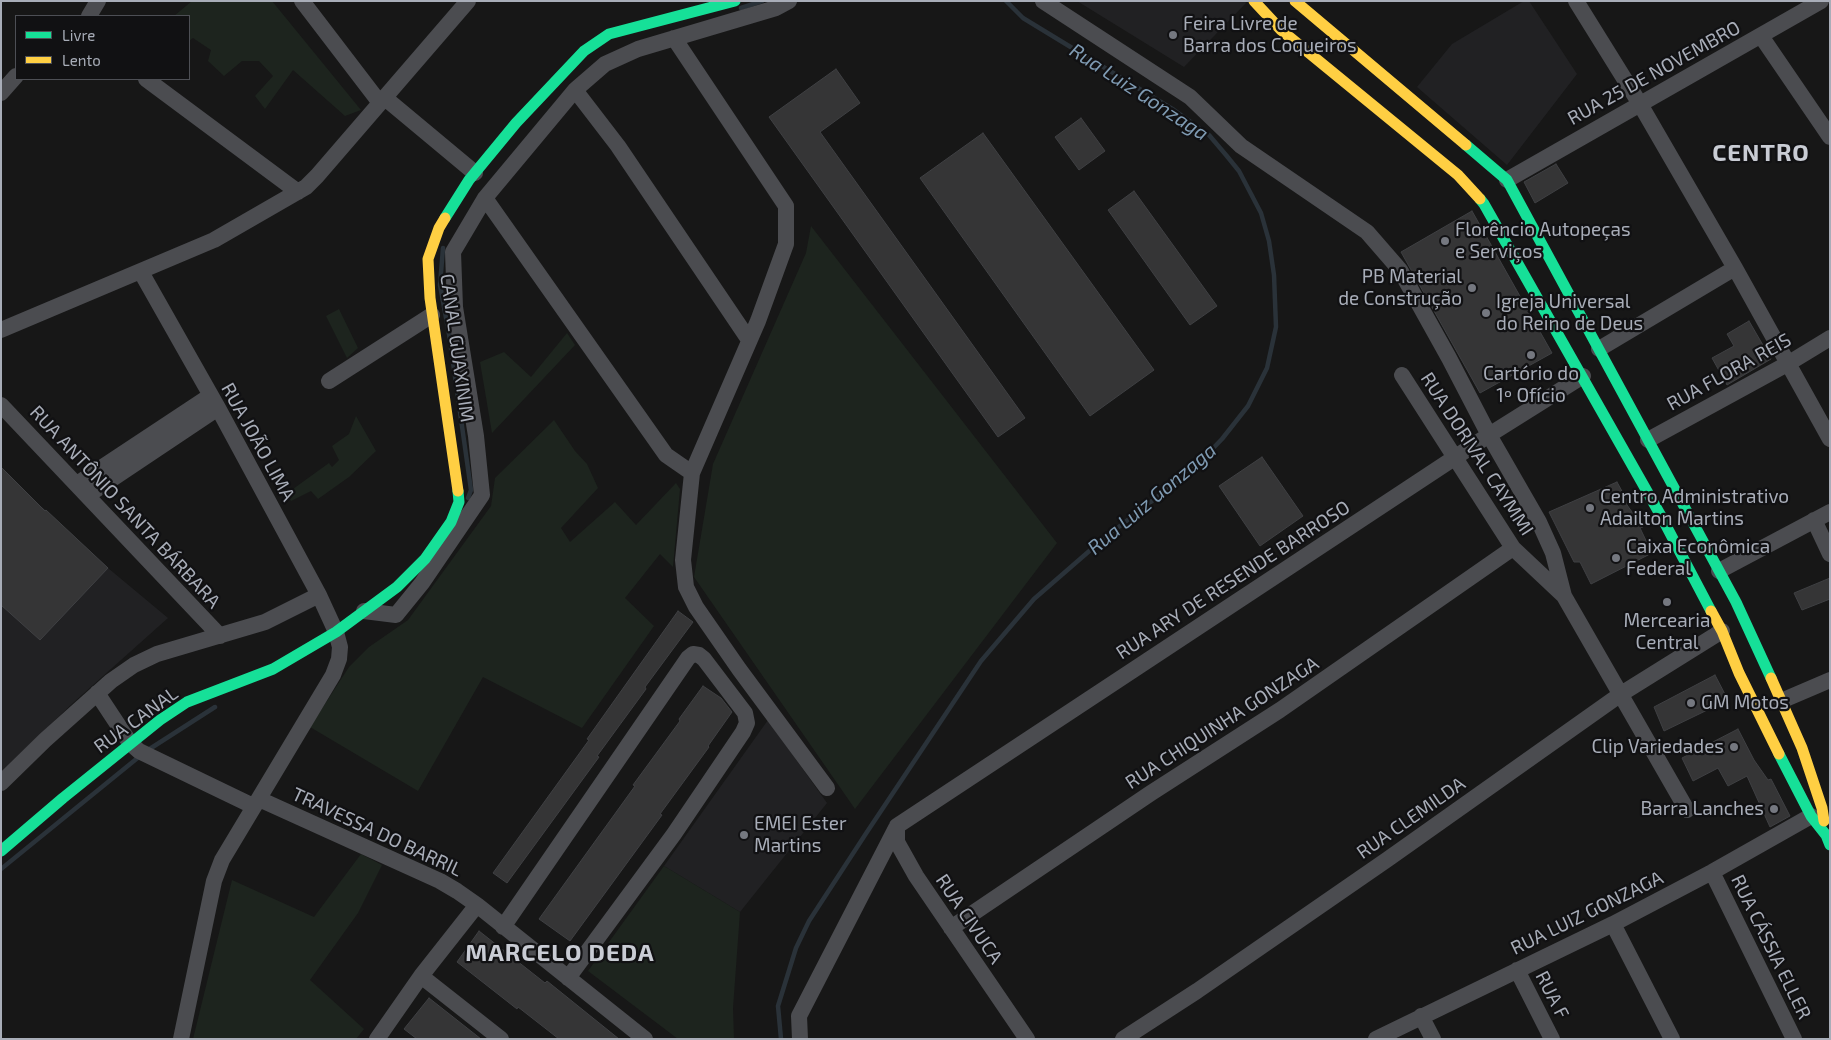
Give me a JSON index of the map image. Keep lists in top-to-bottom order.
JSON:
{
  "streets": {
    "street": [
      "RUA 25 DE NOVEMBRO",
      "CANAL GUAXINIM",
      "RUA FLORA REIS",
      "RUA JOÃO LIMA",
      "RUA DORIVAL CAYMMI",
      "RUA ANTÔNIO SANTA BÁRBARA",
      "RUA ARY DE RESENDE BARROSO",
      "RUA CANAL",
      "RUA CHIQUINHA GONZAGA",
      "RUA CLEMILDA",
      "TRAVESSA DO BARRIL",
      "RUA LUIZ GONZAGA",
      "RUA CIVUCA",
      "RUA CÁSSIA ELLER",
      "RUA F"
    ]
  },
  "crossings": [
    ["CANAL GUAXINIM", "RUA JOÃO LIMA"],
    ["CANAL GUAXINIM", "RUA CANAL"],
    ["RUA JOÃO LIMA", "RUA CANAL"],
    ["RUA JOÃO LIMA", "TRAVESSA DO BARRIL"],
    ["RUA DORIVAL CAYMMI", "RUA ARY DE RESENDE BARROSO"],
    ["RUA DORIVAL CAYMMI", "RUA CHIQUINHA GONZAGA"],
    ["RUA ARY DE RESENDE BARROSO", "RUA CIVUCA"],
    ["RUA CANAL", "TRAVESSA DO BARRIL"],
    ["RUA CHIQUINHA GONZAGA", "RUA CIVUCA"],
    ["RUA LUIZ GONZAGA", "RUA CÁSSIA ELLER"],
    ["RUA LUIZ GONZAGA", "RUA F"]
  ],
  "districts": ["CENTRO", "MARCELO DEDA"],
  "water": ["Rua Luiz Gonzaga"],
  "places": [
    "Feira Livre de Barra dos Coqueiros",
    "Florêncio Autopeças e Serviços",
    "PB Material de Construção",
    "Igreja Universal do Reino de Deus",
    "Cartório do 1º Ofício",
    "Centro Administrativo Adailton Martins",
    "Caixa Econômica Federal",
    "Mercearia Central",
    "GM Motos",
    "Clip Variedades",
    "Barra Lanches",
    "EMEI Ester Martins"
  ],
  "legend": ["Livre", "Lento"]
}
